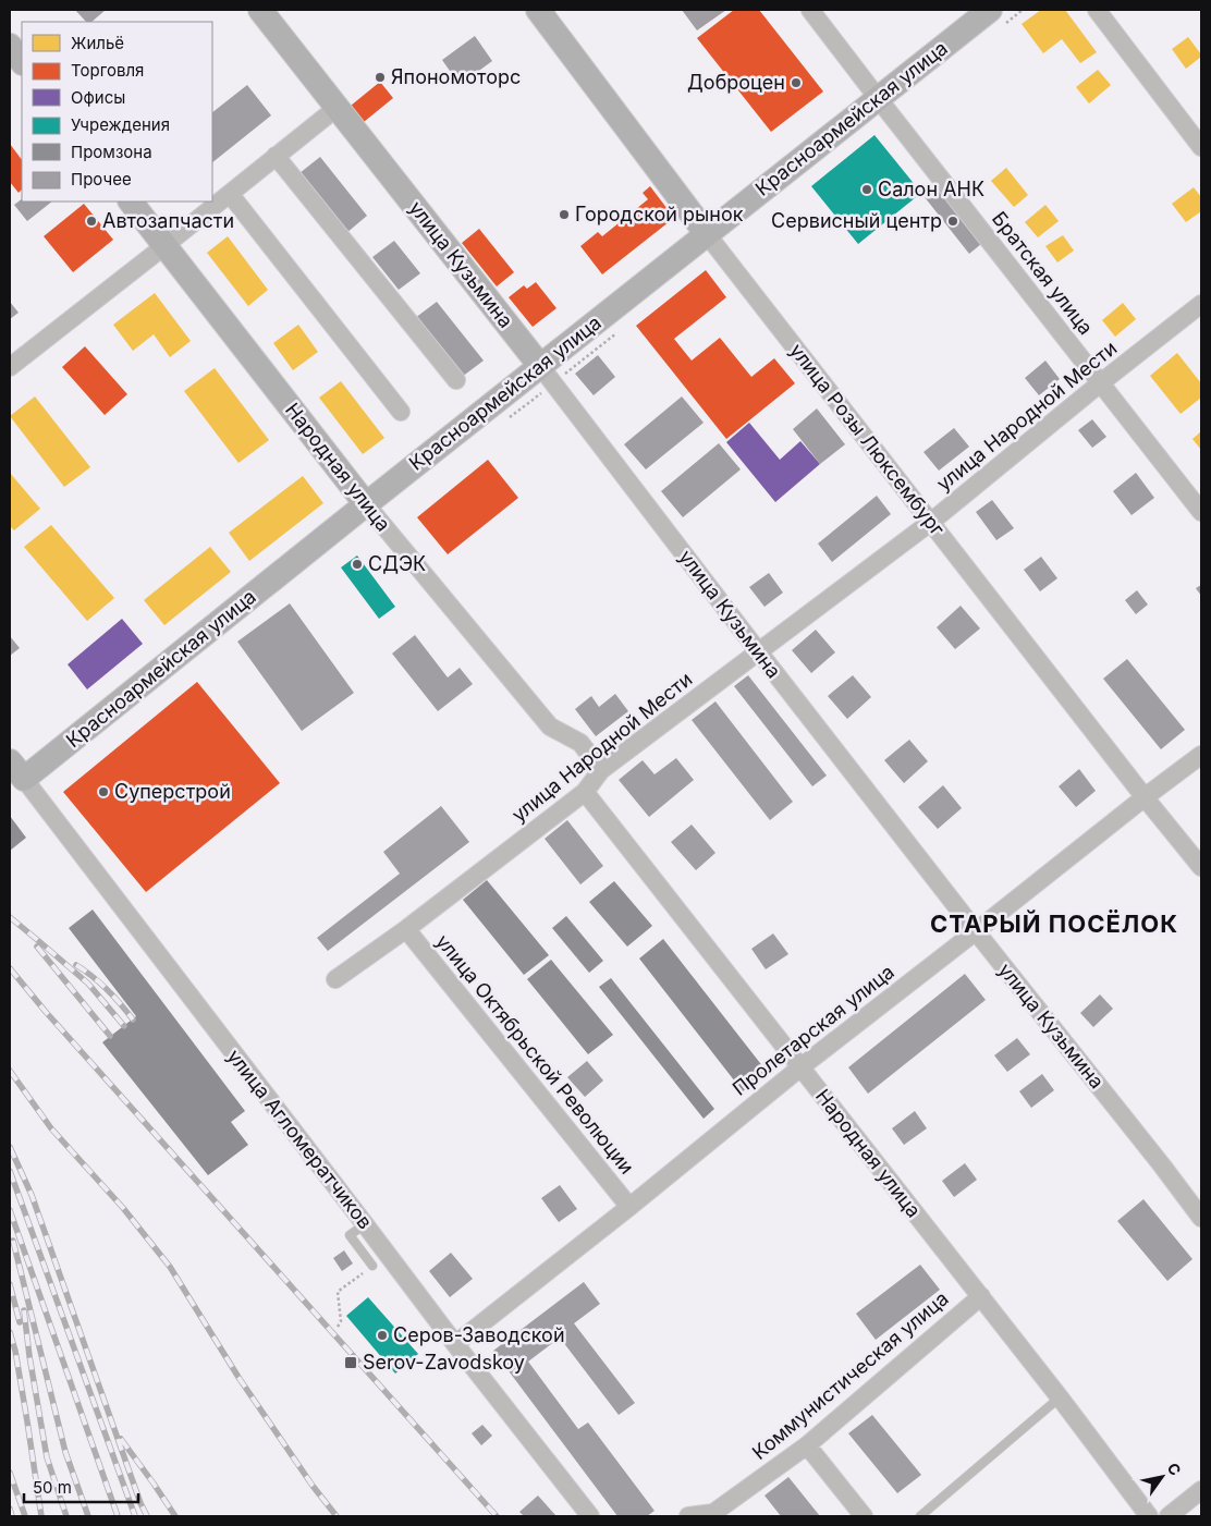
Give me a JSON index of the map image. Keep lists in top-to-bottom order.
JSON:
{
  "streets": {
    "street": [
      "Красноармейская улица",
      "улица Кузьмина",
      "Братская улица",
      "улица Народной Мести",
      "улица Розы Люксембург",
      "Народная улица",
      "Пролетарская улица",
      "улица Октябрьской Революции",
      "улица Агломератчиков",
      "Коммунистическая улица"
    ]
  },
  "crossings": [
    ["Красноармейская улица", "улица Кузьмина"],
    ["Красноармейская улица", "Братская улица"],
    ["Красноармейская улица", "улица Розы Люксембург"],
    ["Красноармейская улица", "Народная улица"],
    ["Красноармейская улица", "улица Агломератчиков"],
    ["улица Кузьмина", "улица Народной Мести"],
    ["улица Кузьмина", "Пролетарская улица"],
    ["Братская улица", "улица Народной Мести"],
    ["улица Народной Мести", "улица Розы Люксембург"],
    ["улица Народной Мести", "Народная улица"],
    ["улица Народной Мести", "улица Октябрьской Революции"],
    ["улица Розы Люксембург", "Пролетарская улица"],
    ["Народная улица", "Пролетарская улица"],
    ["Народная улица", "Коммунистическая улица"],
    ["Пролетарская улица", "улица Октябрьской Революции"],
    ["Пролетарская улица", "улица Агломератчиков"]
  ],
  "districts": ["СТАРЫЙ ПОСЁЛОК"],
  "places": {
    "other": [
      "Япономоторс",
      "Доброцен",
      "Салон АНК",
      "Городской рынок",
      "Автозапчасти",
      "Сервисный центр",
      "СДЭК",
      "Суперстрой",
      "Серов-Заводской"
    ],
    "transit": ["Serov-Zavodskoy"]
  },
  "legend": [
    "Жильё",
    "Торговля",
    "Офисы",
    "Учреждения",
    "Промзона",
    "Прочее"
  ],
  "scale_bar": "50 m",
  "north": "top right"
}
